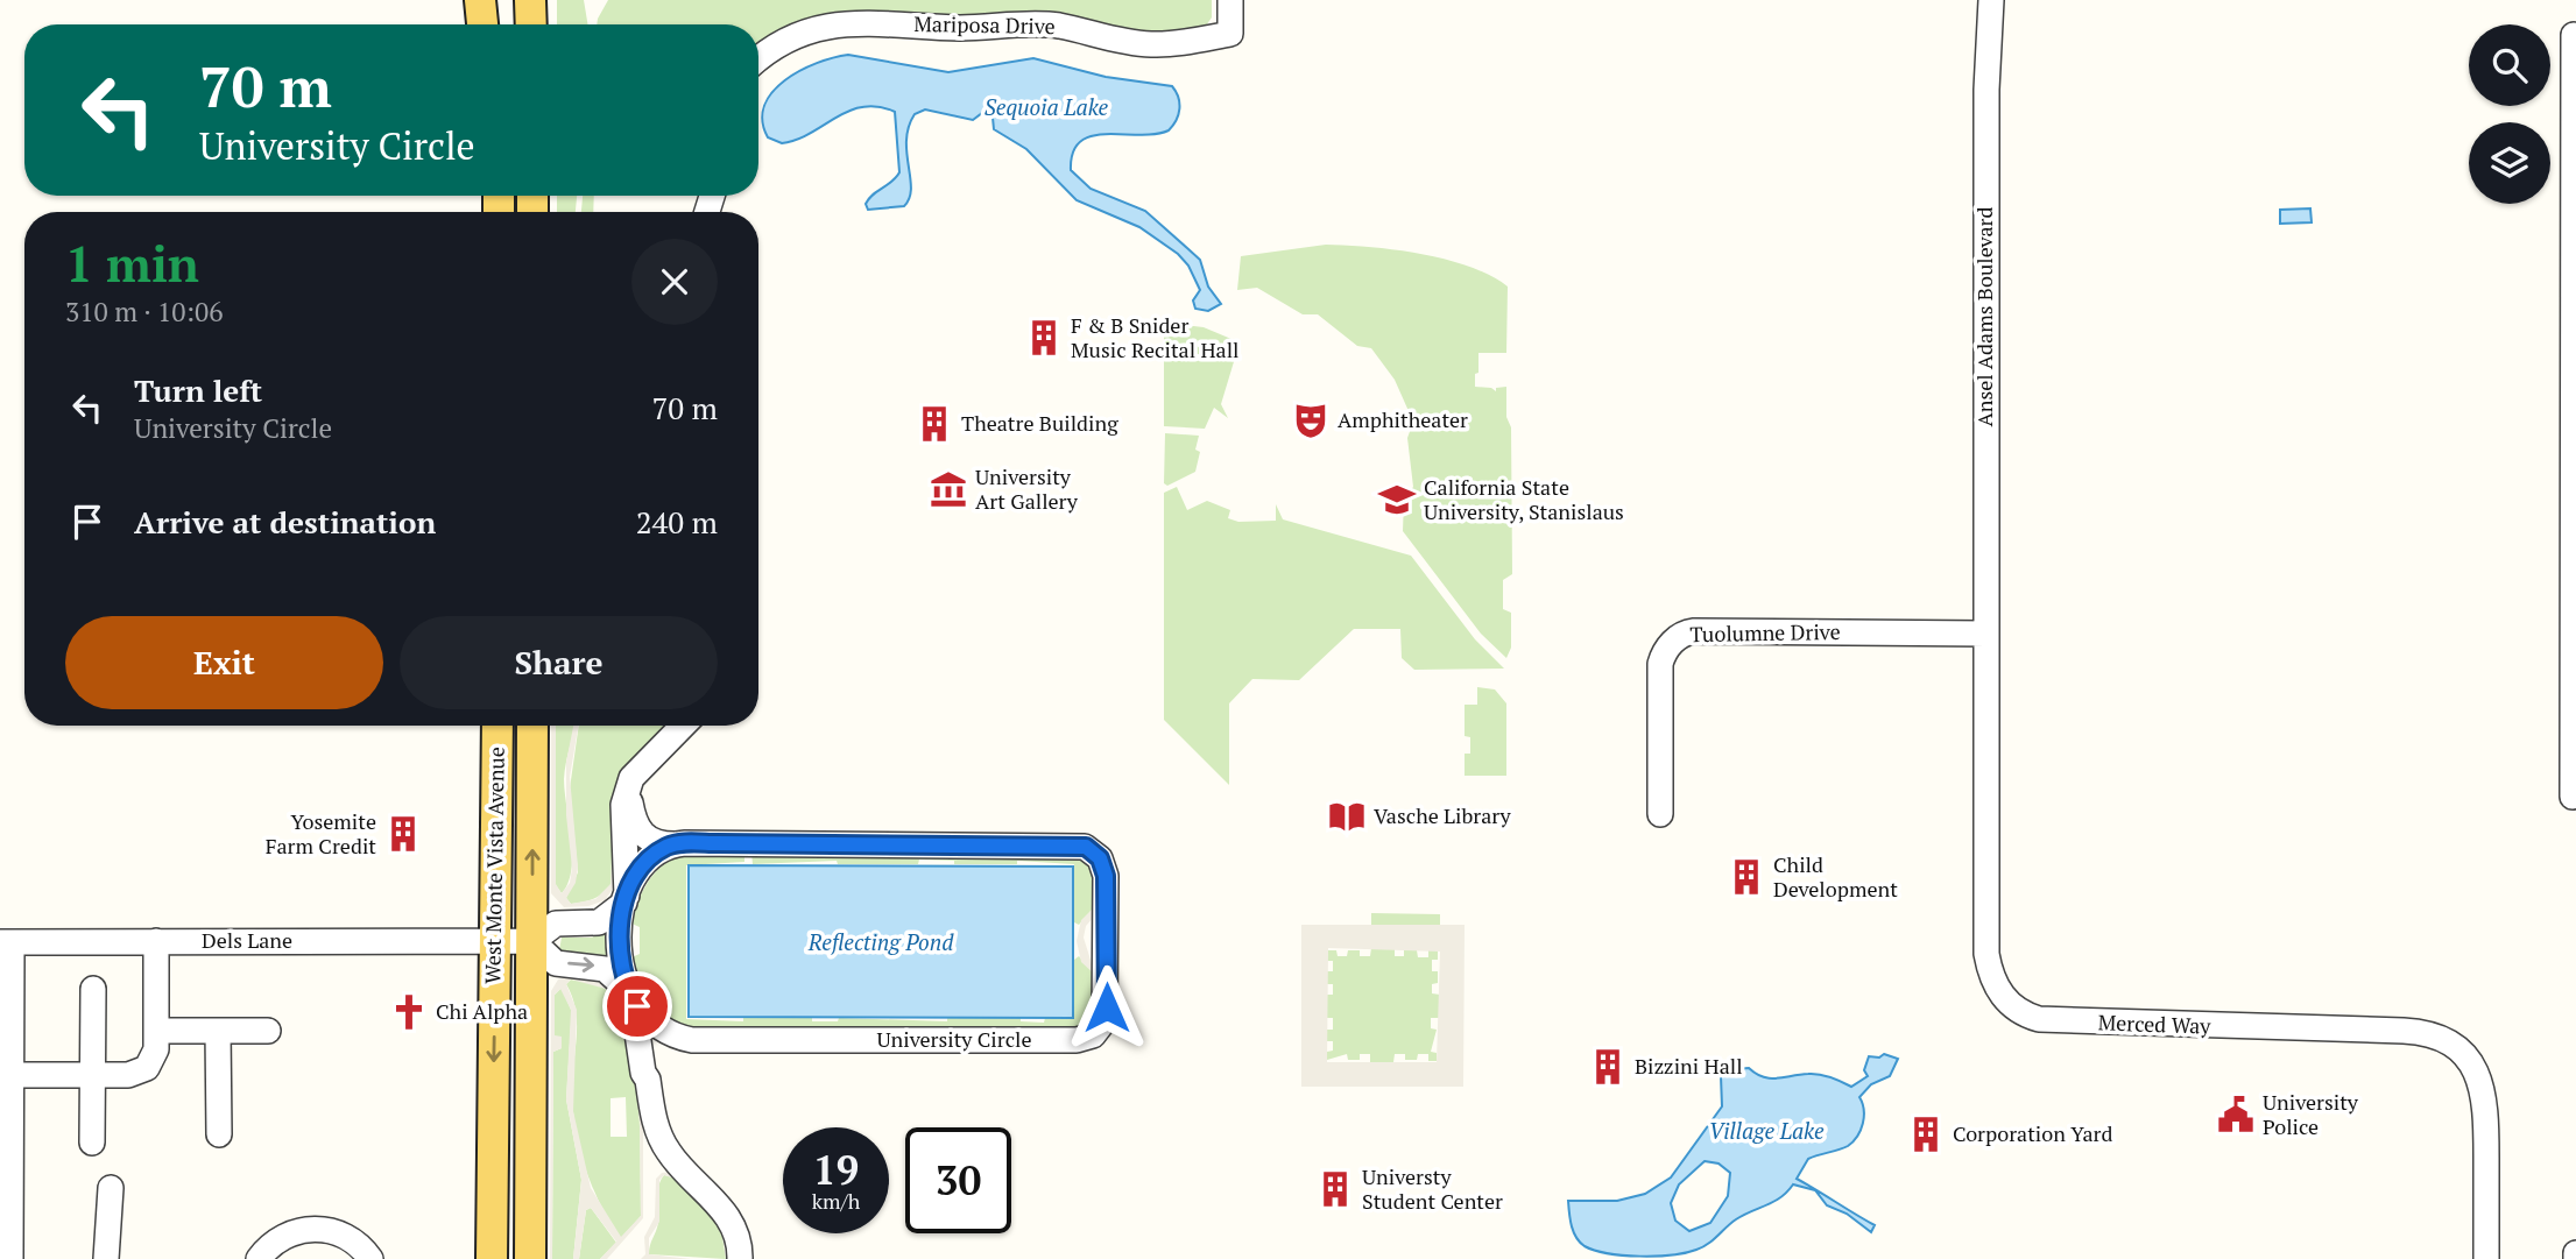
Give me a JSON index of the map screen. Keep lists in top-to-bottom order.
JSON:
{
  "streets": {
    "main road": ["West Monte Vista Avenue"],
    "street": [
      "Mariposa Drive",
      "Ansel Adams Boulevard",
      "Tuolumne Drive",
      "Dels Lane",
      "Merced Way",
      "University Circle"
    ]
  },
  "crossings": [
    ["Ansel Adams Boulevard", "Tuolumne Drive"],
    ["Ansel Adams Boulevard", "Merced Way"],
    ["Tuolumne Drive", "Merced Way"],
    ["West Monte Vista Avenue", "Dels Lane"],
    ["West Monte Vista Avenue", "University Circle"],
    ["Dels Lane", "University Circle"]
  ],
  "water": ["Sequoia Lake", "Reflecting Pond", "Village Lake"],
  "places": {
    "building": [
      "F & B Snider Music Recital Hall",
      "Theatre Building",
      "Yosemite Farm Credit",
      "Child Development",
      "Bizzini Hall",
      "Corporation Yard",
      "Universty Student Center"
    ],
    "theatre": ["Amphitheater"],
    "museum": ["University Art Gallery"],
    "school or university": ["California State University, Stanislaus"],
    "library": ["Vasche Library"],
    "church": ["Chi Alpha"],
    "public building": ["University Police"]
  },
  "page": {
    "turn": ["70 m", "University Circle"],
    "heading": ["1 min", "310 m · 10:06"],
    "list": [
      {
        "name": "Turn left",
        "note": "University Circle",
        "value": "70 m"
      },
      {
        "name": "Arrive at destination",
        "value": "240 m"
      }
    ],
    "buttons": ["Exit", "Share"],
    "speed": "19 km/h",
    "limit": "30"
  }
}
